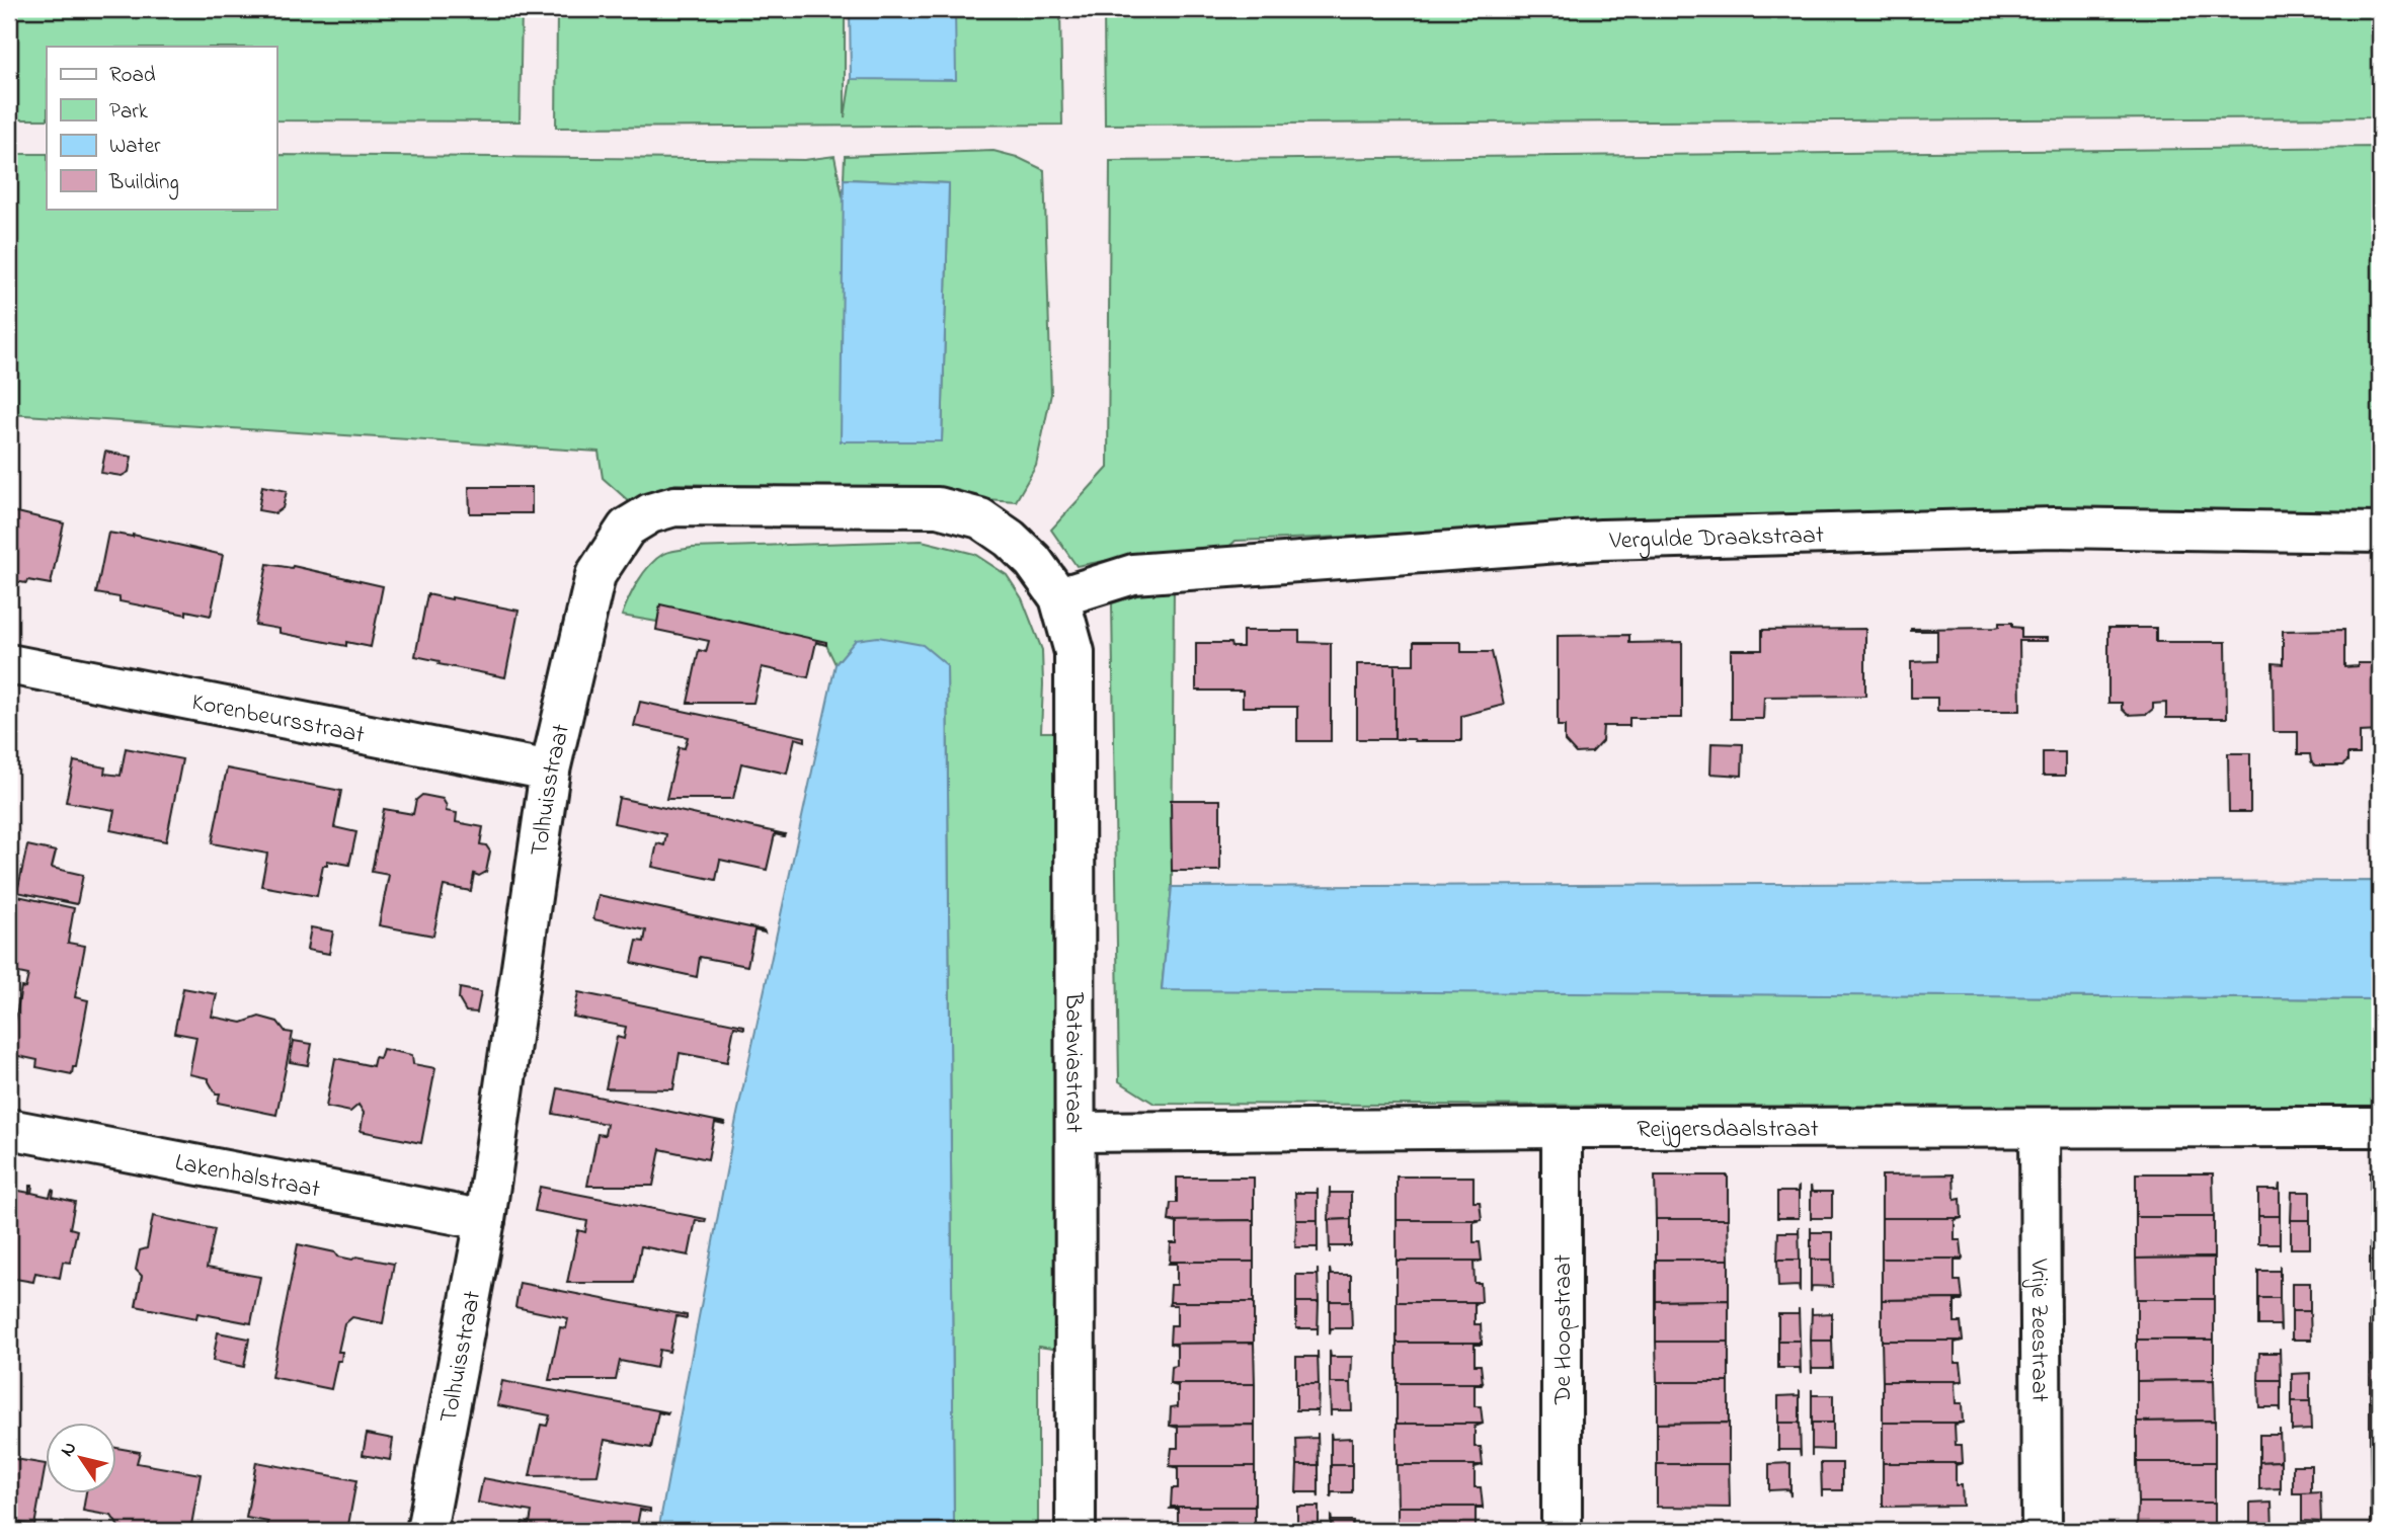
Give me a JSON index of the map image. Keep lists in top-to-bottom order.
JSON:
{
  "streets": {
    "street": [
      "Vergulde Draakstraat",
      "Korenbeursstraat",
      "Tolhuisstraat",
      "Bataviastraat",
      "Reijgersdaalstraat",
      "Lakenhalstraat",
      "De Hoopstraat",
      "Vrije Zeestraat"
    ]
  },
  "crossings": [
    ["Vergulde Draakstraat", "Tolhuisstraat"],
    ["Vergulde Draakstraat", "Bataviastraat"],
    ["Korenbeursstraat", "Tolhuisstraat"],
    ["Tolhuisstraat", "Bataviastraat"],
    ["Tolhuisstraat", "Lakenhalstraat"],
    ["Bataviastraat", "Reijgersdaalstraat"],
    ["Reijgersdaalstraat", "De Hoopstraat"],
    ["Reijgersdaalstraat", "Vrije Zeestraat"]
  ],
  "legend": [
    "Road",
    "Park",
    "Water",
    "Building"
  ],
  "north": "top left"
}
